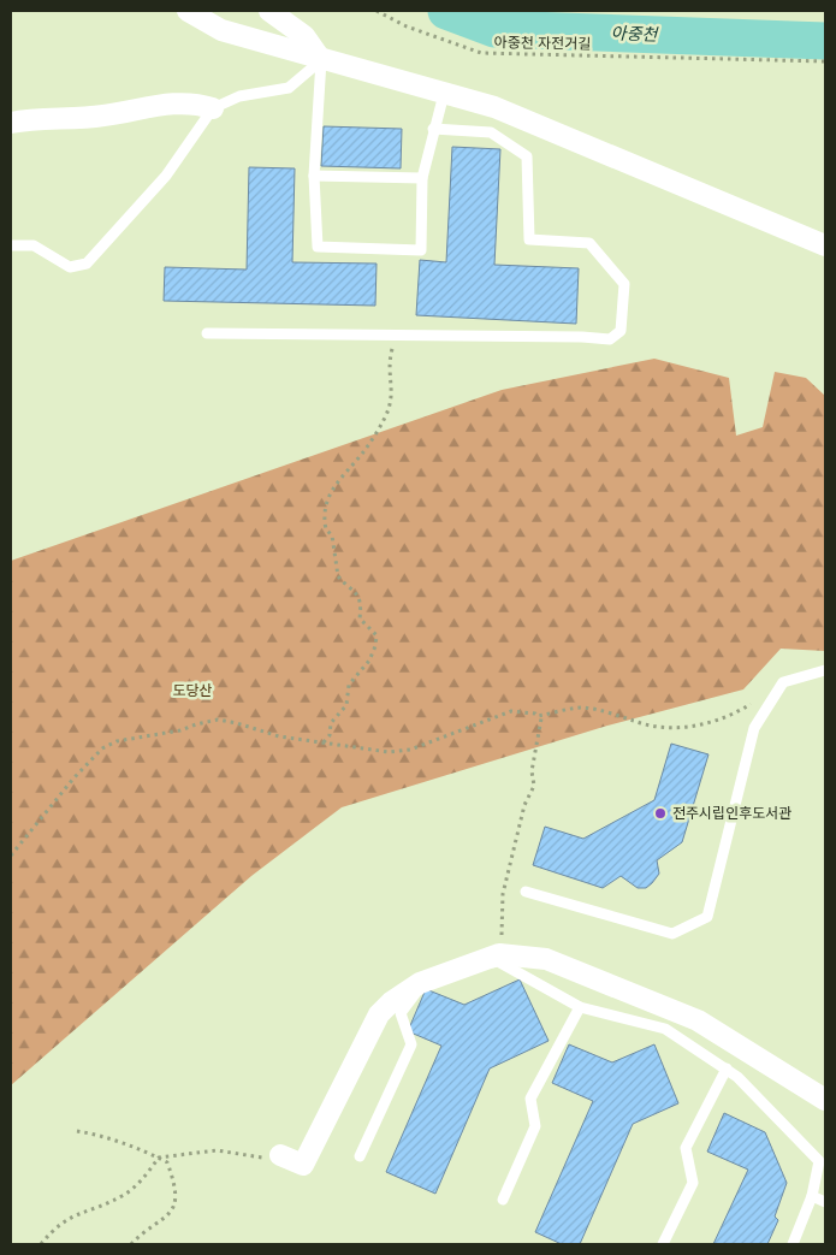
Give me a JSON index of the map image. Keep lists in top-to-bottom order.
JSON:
{
  "streets": {
    "path": ["아중천 자전거길"]
  },
  "water": ["아중천"],
  "parks": ["도당산"],
  "places": ["전주시립인후도서관"]
}
